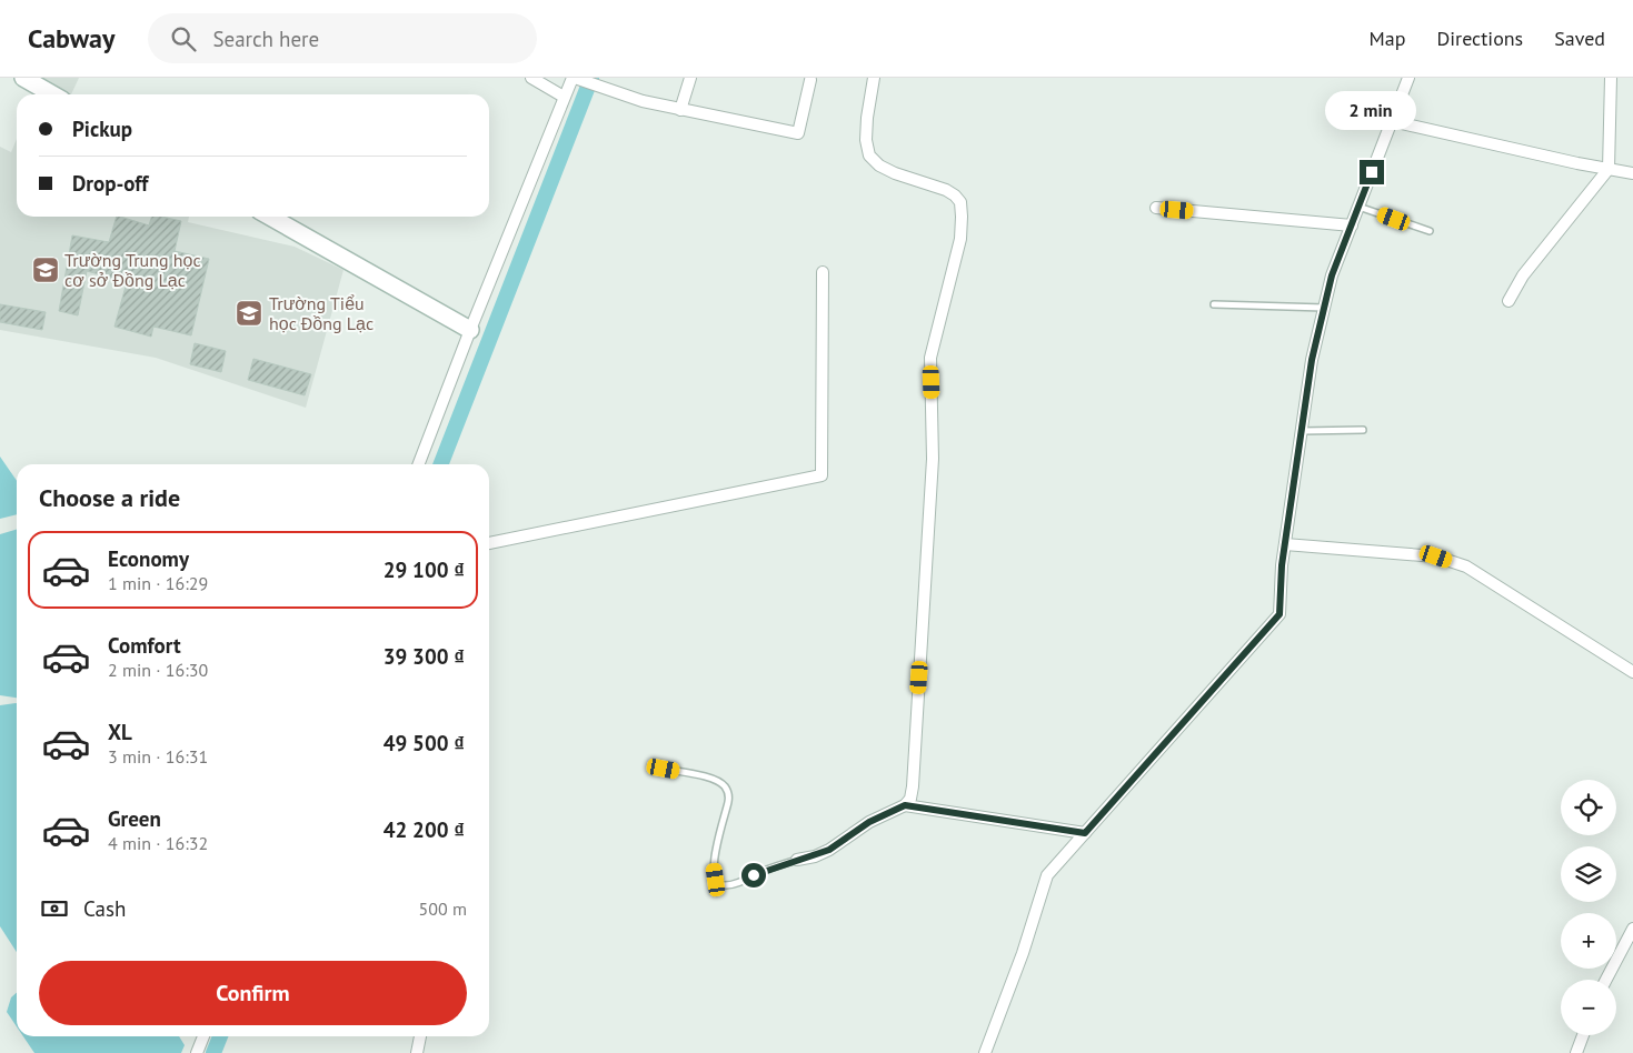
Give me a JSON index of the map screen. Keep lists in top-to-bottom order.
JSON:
{
  "places": {
    "school or university": ["Trường Trung học cơ sở Đồng Lạc", "Trường Tiểu học Đồng Lạc"]
  },
  "page": {
    "header": "Cabway",
    "search": "Search here",
    "nav": ["Map", "Directions", "Saved"],
    "bubble": "2 min",
    "banner": ["Pickup", "Drop-off"],
    "heading": "Choose a ride",
    "list": [
      {
        "name": "Economy",
        "note": "1 min · 16:29",
        "value": "29 100 ₫"
      },
      {
        "name": "Comfort",
        "note": "2 min · 16:30",
        "value": "39 300 ₫"
      },
      {
        "name": "XL",
        "note": "3 min · 16:31",
        "value": "49 500 ₫"
      },
      {
        "name": "Green",
        "note": "4 min · 16:32",
        "value": "42 200 ₫"
      }
    ],
    "map_buttons": ["+", "−"],
    "pay": ["Cash", "500 m"],
    "buttons": "Confirm"
  }
}
